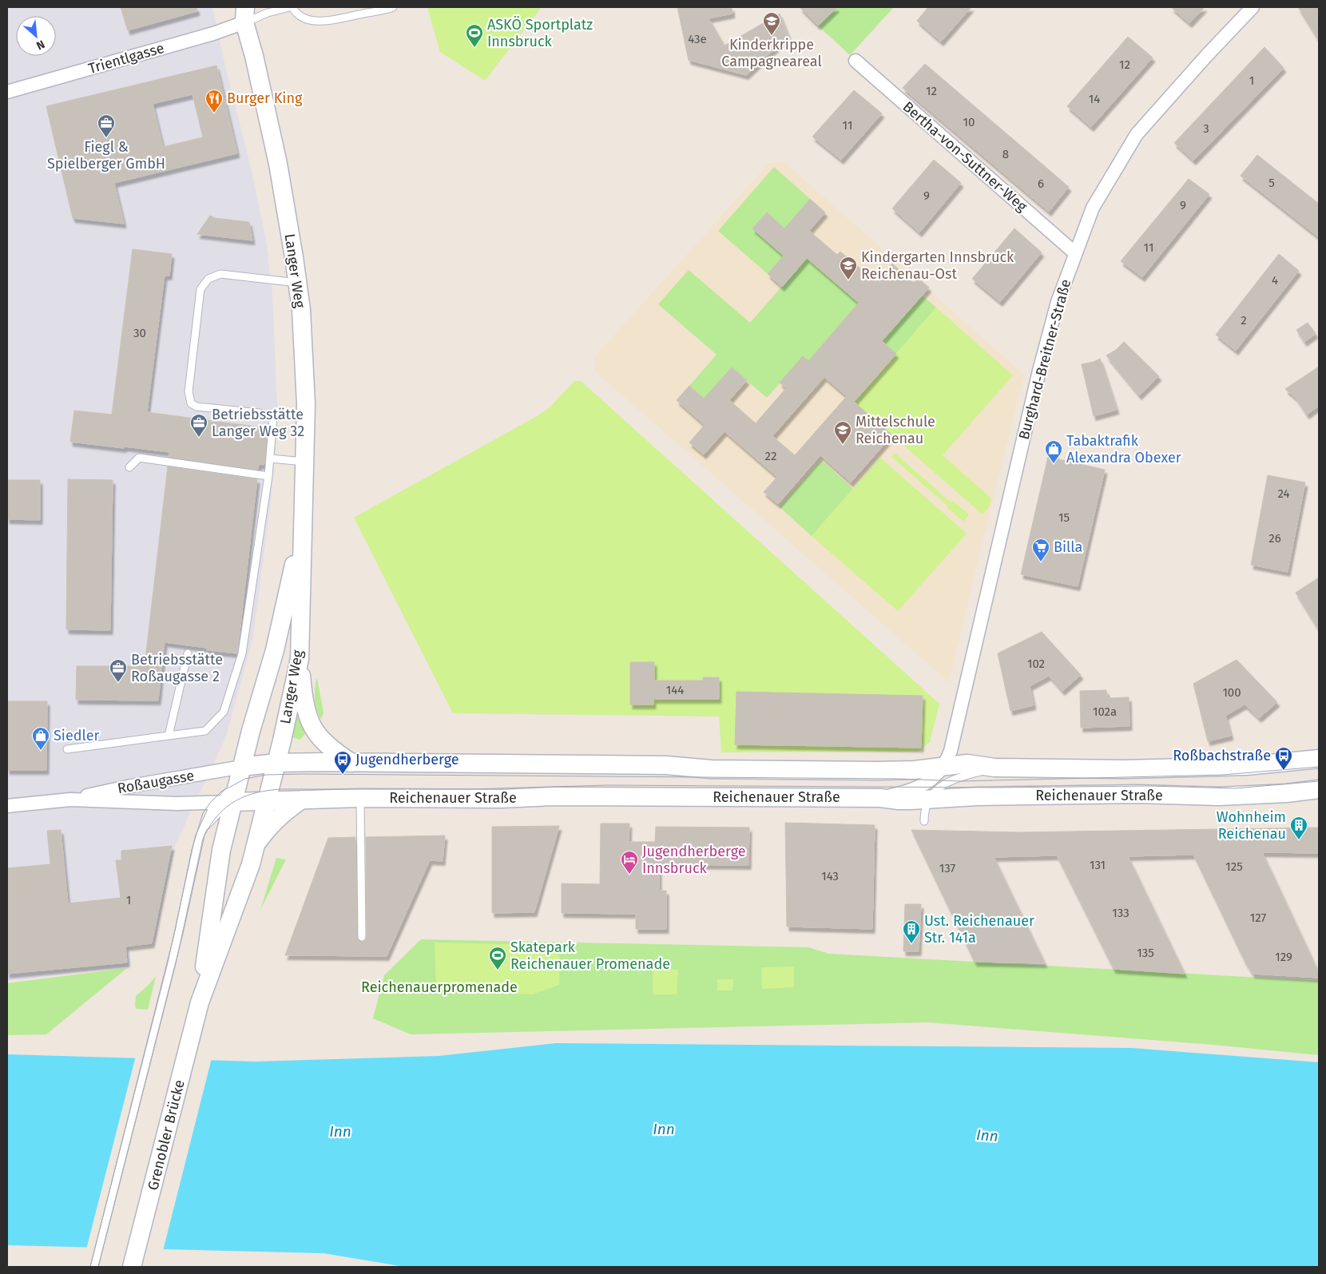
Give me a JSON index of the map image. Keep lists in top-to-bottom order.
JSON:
{
  "streets": {
    "street": [
      "Trientlgasse",
      "Bertha-von-Suttner-Weg",
      "Langer Weg",
      "Burghard-Breitner-Straße",
      "Roßaugasse",
      "Reichenauer Straße",
      "Grenobler Brücke"
    ]
  },
  "crossings": [
    ["Trientlgasse", "Langer Weg"],
    ["Bertha-von-Suttner-Weg", "Burghard-Breitner-Straße"],
    ["Langer Weg", "Roßaugasse"],
    ["Langer Weg", "Reichenauer Straße"],
    ["Langer Weg", "Grenobler Brücke"],
    ["Burghard-Breitner-Straße", "Reichenauer Straße"],
    ["Roßaugasse", "Reichenauer Straße"],
    ["Roßaugasse", "Grenobler Brücke"],
    ["Reichenauer Straße", "Grenobler Brücke"]
  ],
  "water": ["Inn"],
  "parks": ["Reichenauerpromenade"],
  "places": {
    "school or university": ["Kinderkrippe Campagneareal", "Kindergarten Innsbruck Reichenau-Ost", "Mittelschule Reichenau"],
    "sports": ["ASKÖ Sportplatz Innsbruck", "Skatepark Reichenauer Promenade"],
    "restaurant": ["Burger King"],
    "office": ["Fiegl & Spielberger GmbH", "Betriebsstätte Langer Weg 32", "Betriebsstätte Roßaugasse 2"],
    "shop": ["Tabaktrafik Alexandra Obexer", "Siedler"],
    "supermarket": ["Billa"],
    "bus stop": ["Roßbachstraße", "Jugendherberge"],
    "building": ["Wohnheim Reichenau", "Ust. Reichenauer Str. 141a"],
    "hotel": ["Jugendherberge Innsbruck"]
  },
  "house_numbers": [
    "43e",
    "12",
    "1",
    "12",
    "14",
    "10",
    "11",
    "3",
    "8",
    "5",
    "6",
    "9",
    "9",
    "11",
    "4",
    "2",
    "30",
    "22",
    "24",
    "15",
    "26",
    "102",
    "144",
    "100",
    "102a",
    "131",
    "125",
    "137",
    "143",
    "1",
    "133",
    "127",
    "135",
    "129"
  ],
  "north": "bottom right"
}
